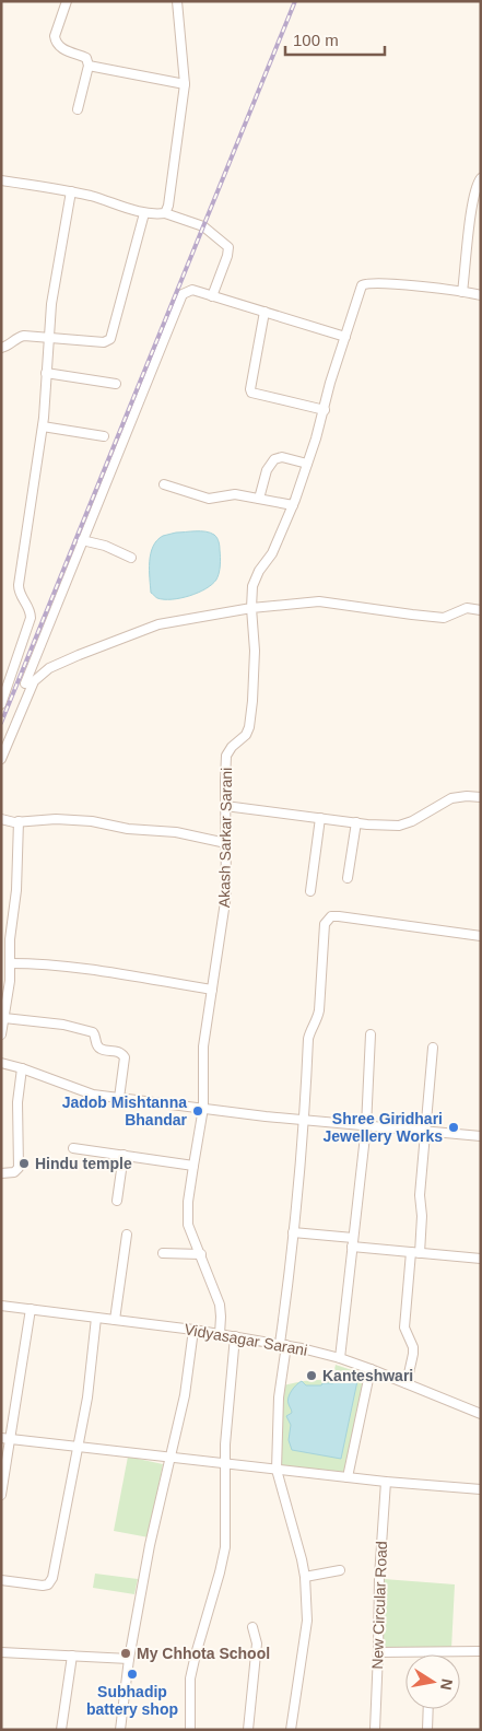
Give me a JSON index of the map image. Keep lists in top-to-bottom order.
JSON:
{
  "streets": {
    "street": ["Akash Sarkar Sarani", "Vidyasagar Sarani", "New Circular Road"]
  },
  "crossings": [
    ["Akash Sarkar Sarani", "Vidyasagar Sarani"]
  ],
  "places": [
    "Jadob Mishtanna Bhandar",
    "Shree Giridhari Jewellery Works",
    "Hindu temple",
    "Kanteshwari",
    "My Chhota School",
    "Subhadip battery shop"
  ],
  "scale_bar": "100 m",
  "north": "right"
}
